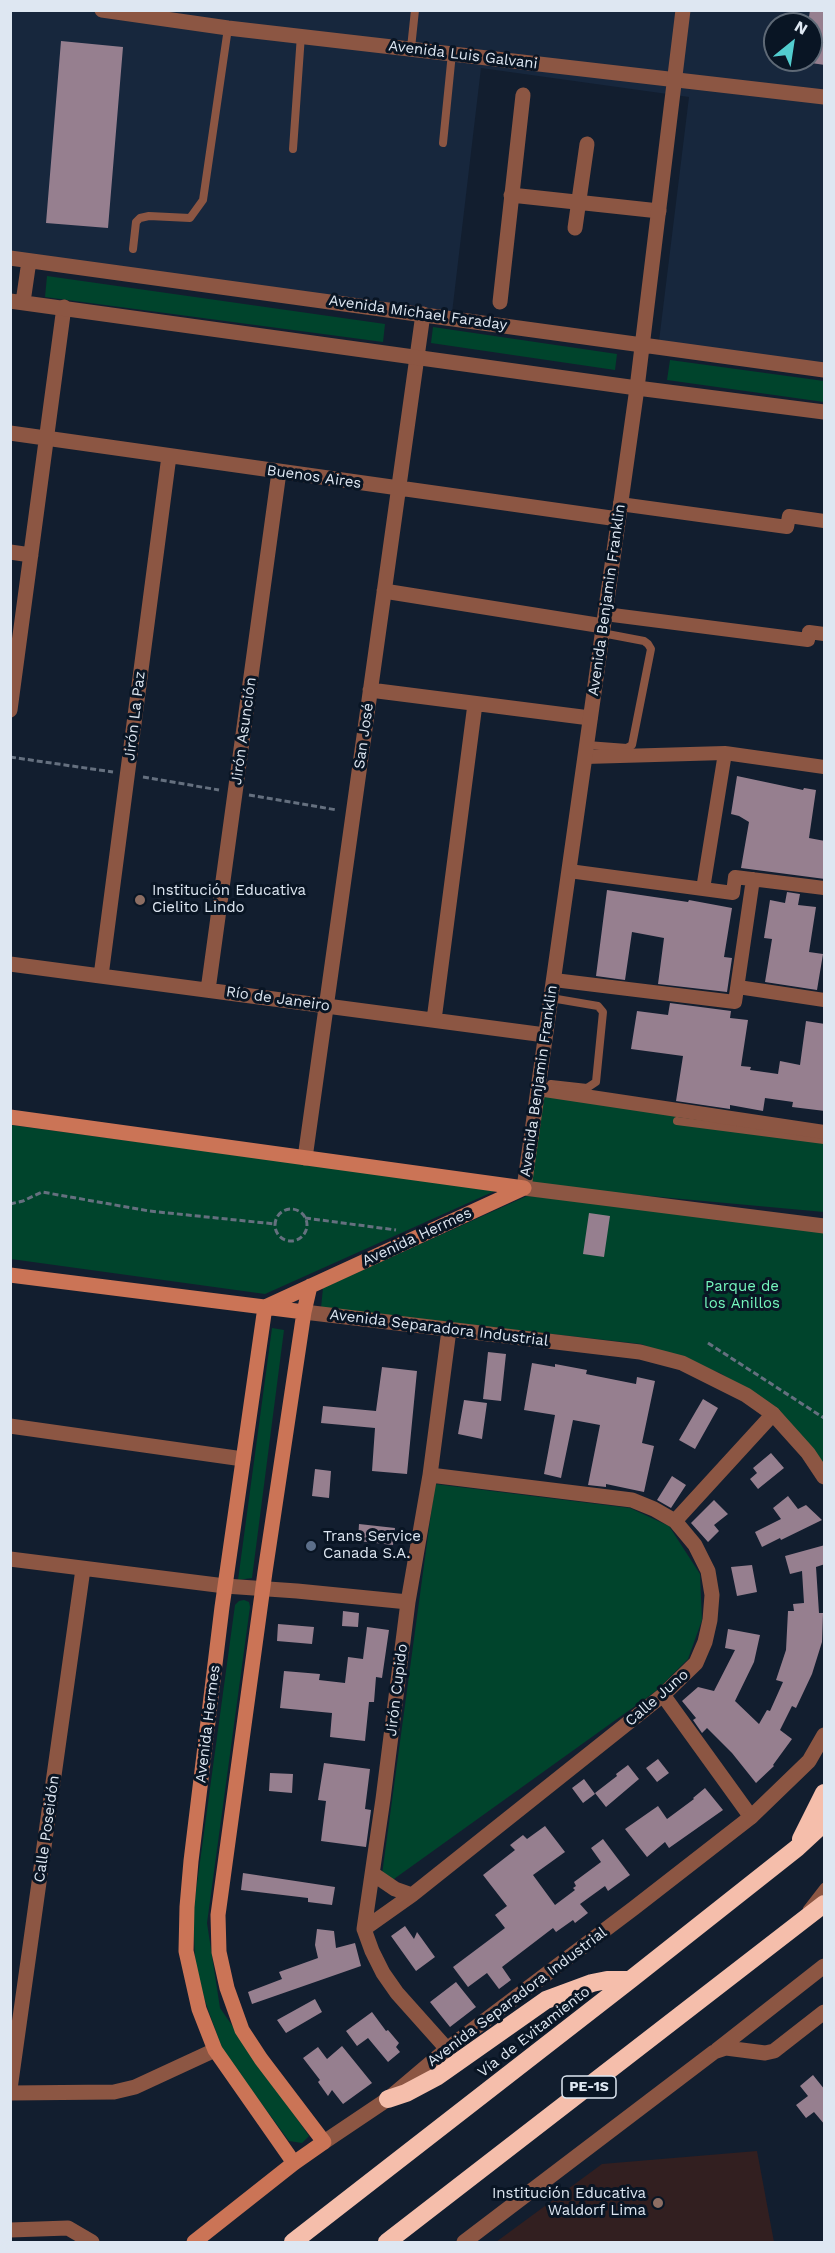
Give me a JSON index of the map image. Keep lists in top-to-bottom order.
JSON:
{
  "streets": {
    "highway": ["Vía de Evitamiento", "PE-1S"],
    "main road": ["Avenida Hermes", "Avenida Separadora Industrial"],
    "street": [
      "Avenida Luis Galvani",
      "Avenida Michael Faraday",
      "Buenos Aires",
      "Avenida Benjamin Franklin",
      "Jirón La Paz",
      "Jirón Asunción",
      "San José",
      "Río de Janeiro",
      "Jirón Cupido",
      "Calle Juno",
      "Calle Poseidón"
    ]
  },
  "crossings": [
    ["Avenida Luis Galvani", "Avenida Benjamin Franklin"],
    ["Avenida Michael Faraday", "Avenida Benjamin Franklin"],
    ["Avenida Michael Faraday", "San José"],
    ["Buenos Aires", "Avenida Benjamin Franklin"],
    ["Buenos Aires", "Jirón La Paz"],
    ["Buenos Aires", "Jirón Asunción"],
    ["Buenos Aires", "San José"],
    ["Avenida Benjamin Franklin", "Río de Janeiro"],
    ["Avenida Benjamin Franklin", "Avenida Hermes"],
    ["Jirón La Paz", "Río de Janeiro"],
    ["Jirón Asunción", "Río de Janeiro"],
    ["San José", "Río de Janeiro"],
    ["Avenida Hermes", "Avenida Separadora Industrial"],
    ["Avenida Separadora Industrial", "Jirón Cupido"],
    ["Jirón Cupido", "Calle Juno"]
  ],
  "parks": ["Parque de los Anillos"],
  "places": ["Institución Educativa Cielito Lindo", "Trans Service Canada S.A.", "Institución Educativa Waldorf Lima"],
  "north": "top right"
}
